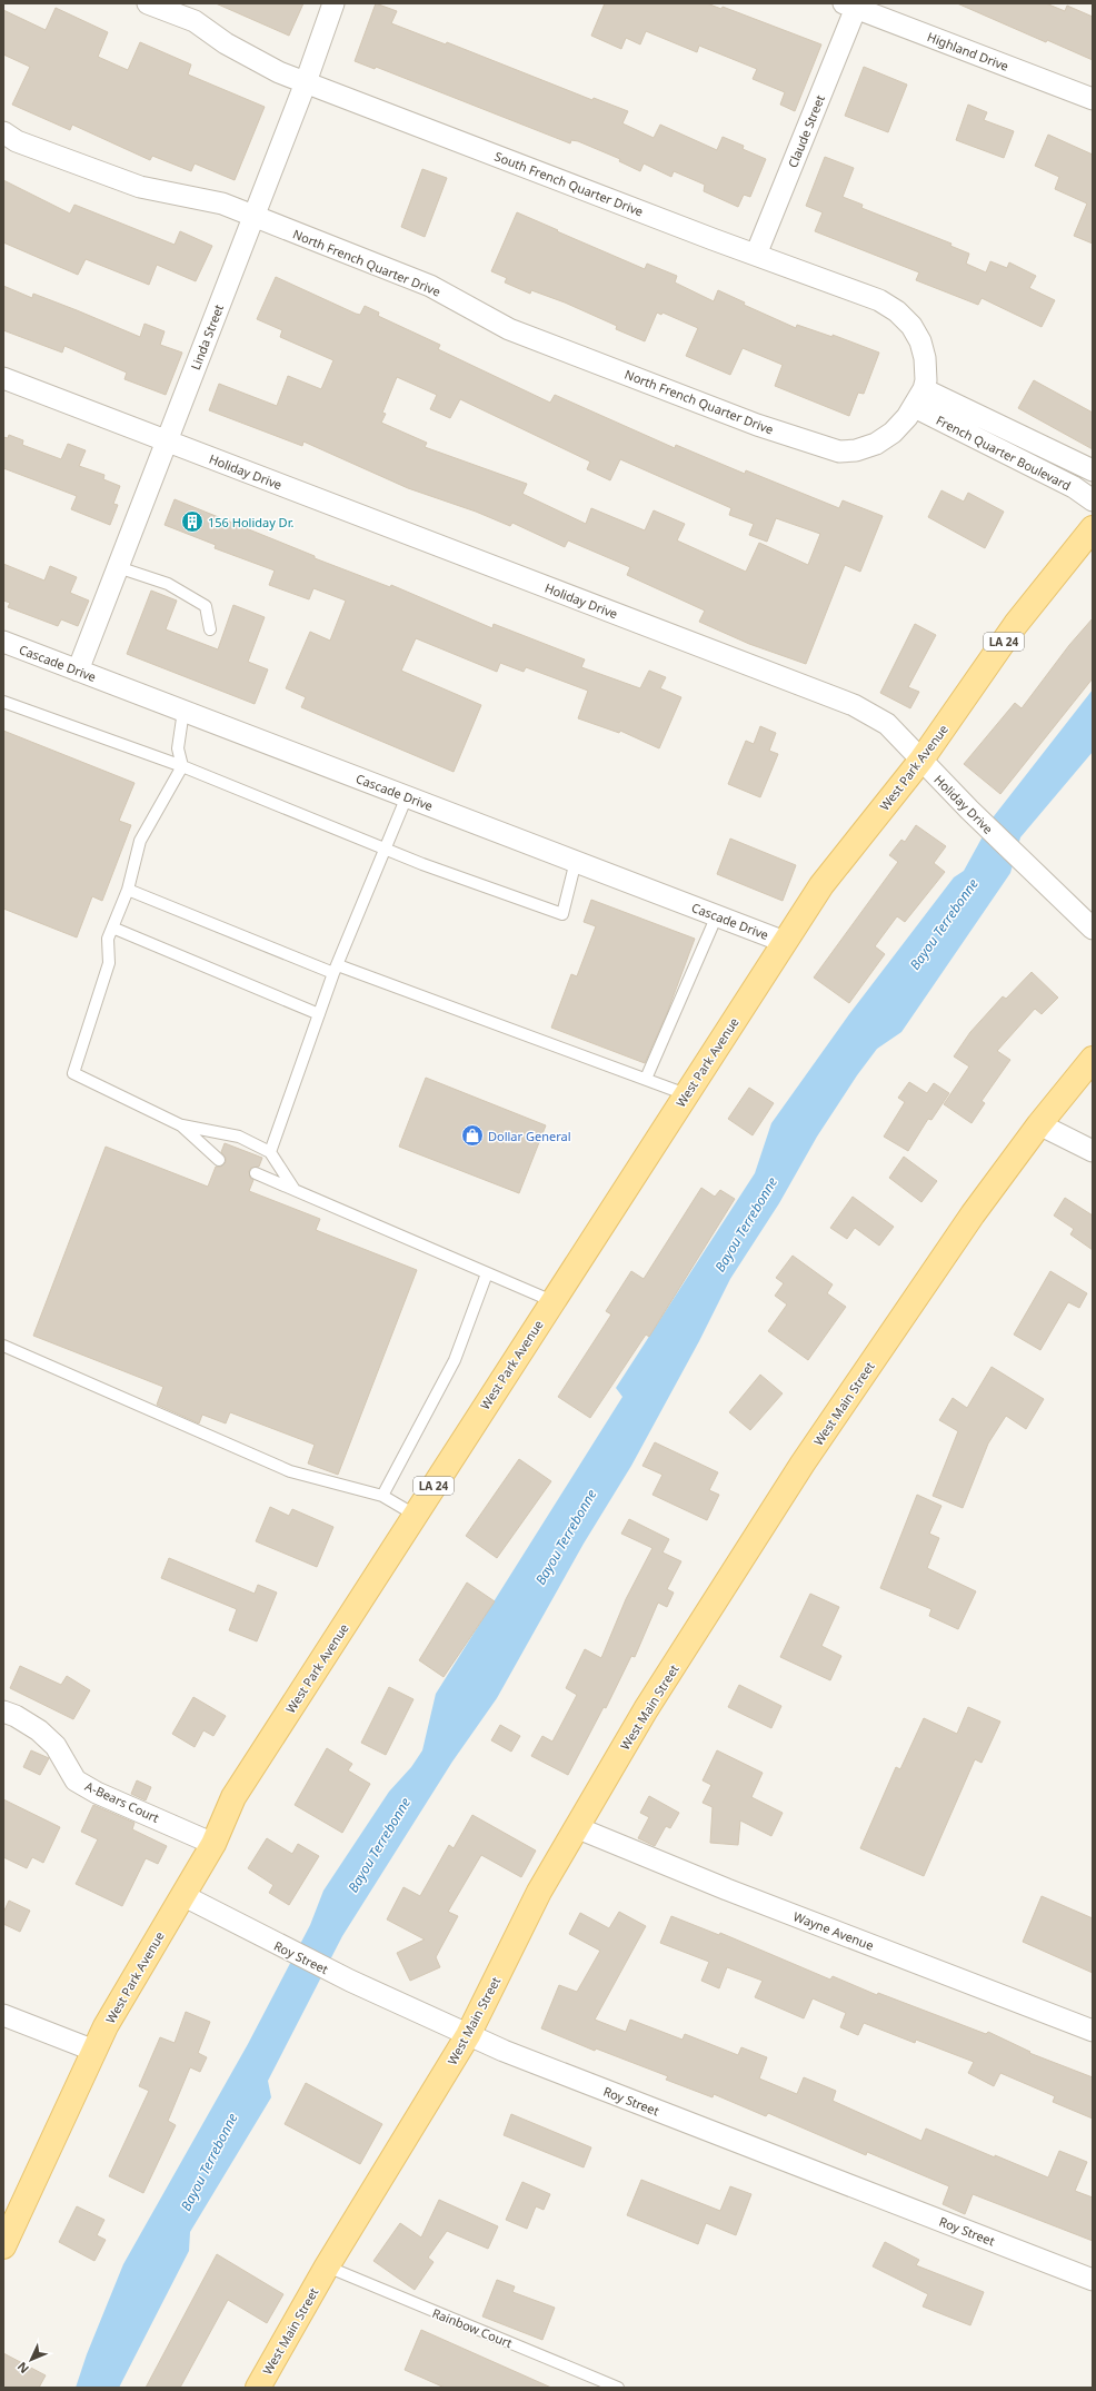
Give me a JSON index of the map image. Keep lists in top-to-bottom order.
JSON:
{
  "streets": {
    "main road": ["LA 24", "West Park Avenue", "West Main Street"],
    "street": [
      "Highland Drive",
      "Claude Street",
      "South French Quarter Drive",
      "North French Quarter Drive",
      "Linda Street",
      "French Quarter Boulevard",
      "Holiday Drive",
      "Cascade Drive",
      "A-Bears Court",
      "Wayne Avenue",
      "Roy Street"
    ],
    "lane": ["Rainbow Court"]
  },
  "crossings": [
    ["Highland Drive", "Claude Street"],
    ["Claude Street", "South French Quarter Drive"],
    ["South French Quarter Drive", "North French Quarter Drive"],
    ["South French Quarter Drive", "Linda Street"],
    ["South French Quarter Drive", "French Quarter Boulevard"],
    ["North French Quarter Drive", "Linda Street"],
    ["North French Quarter Drive", "French Quarter Boulevard"],
    ["Linda Street", "Holiday Drive"],
    ["Linda Street", "Cascade Drive"],
    ["Holiday Drive", "West Park Avenue"],
    ["Cascade Drive", "West Park Avenue"],
    ["West Park Avenue", "A-Bears Court"],
    ["West Park Avenue", "Roy Street"],
    ["West Main Street", "Wayne Avenue"],
    ["West Main Street", "Roy Street"],
    ["West Main Street", "Rainbow Court"]
  ],
  "water": ["Bayou Terrebonne"],
  "places": {
    "building": ["156 Holiday Dr."],
    "shop": ["Dollar General"]
  },
  "north": "bottom left"
}
